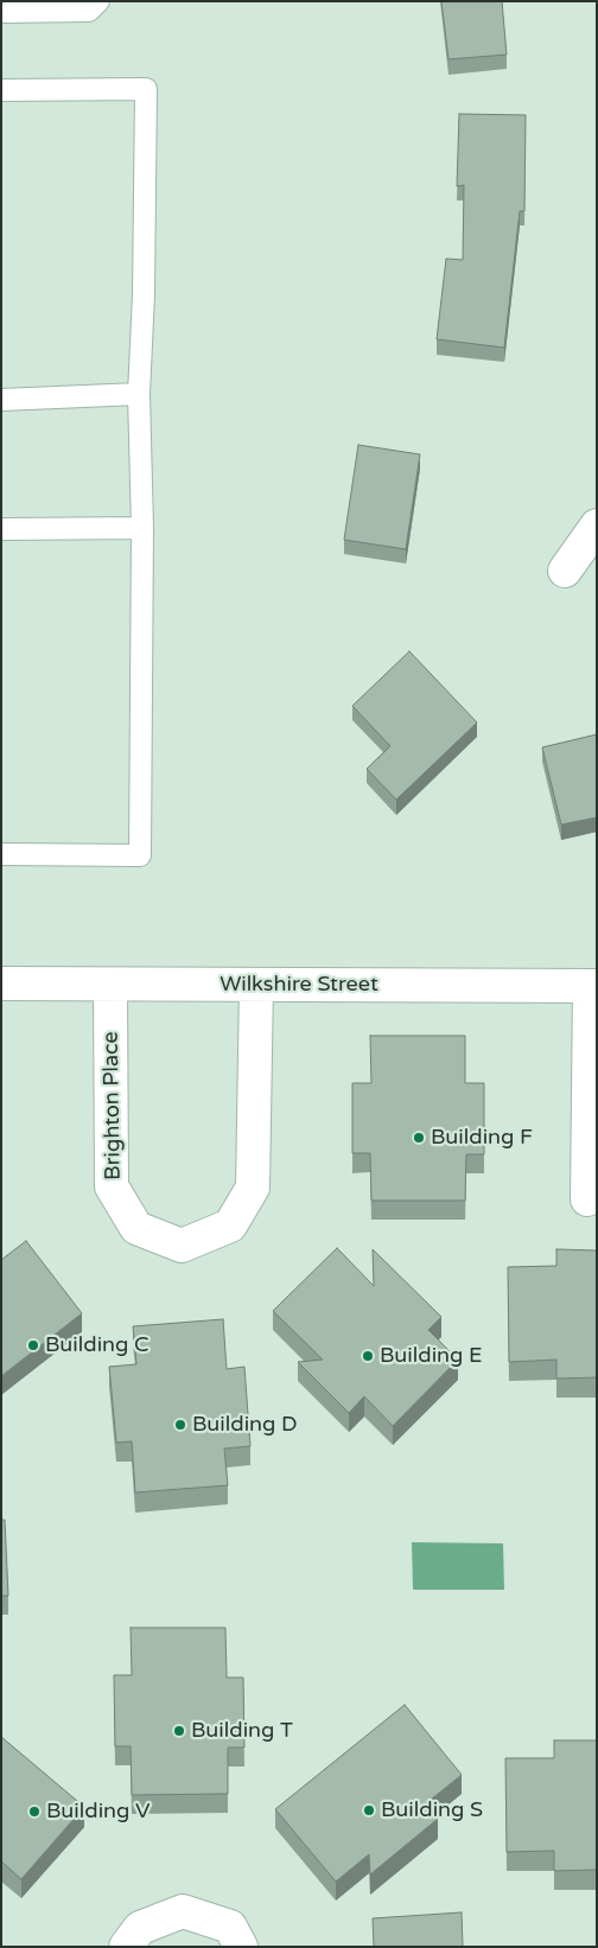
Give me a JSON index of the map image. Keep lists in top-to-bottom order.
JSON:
{
  "streets": {
    "street": ["Wilkshire Street", "Brighton Place"]
  },
  "crossings": [
    ["Wilkshire Street", "Brighton Place"]
  ],
  "places": [
    "Building F",
    "Building C",
    "Building E",
    "Building D",
    "Building T",
    "Building S",
    "Building V"
  ]
}
